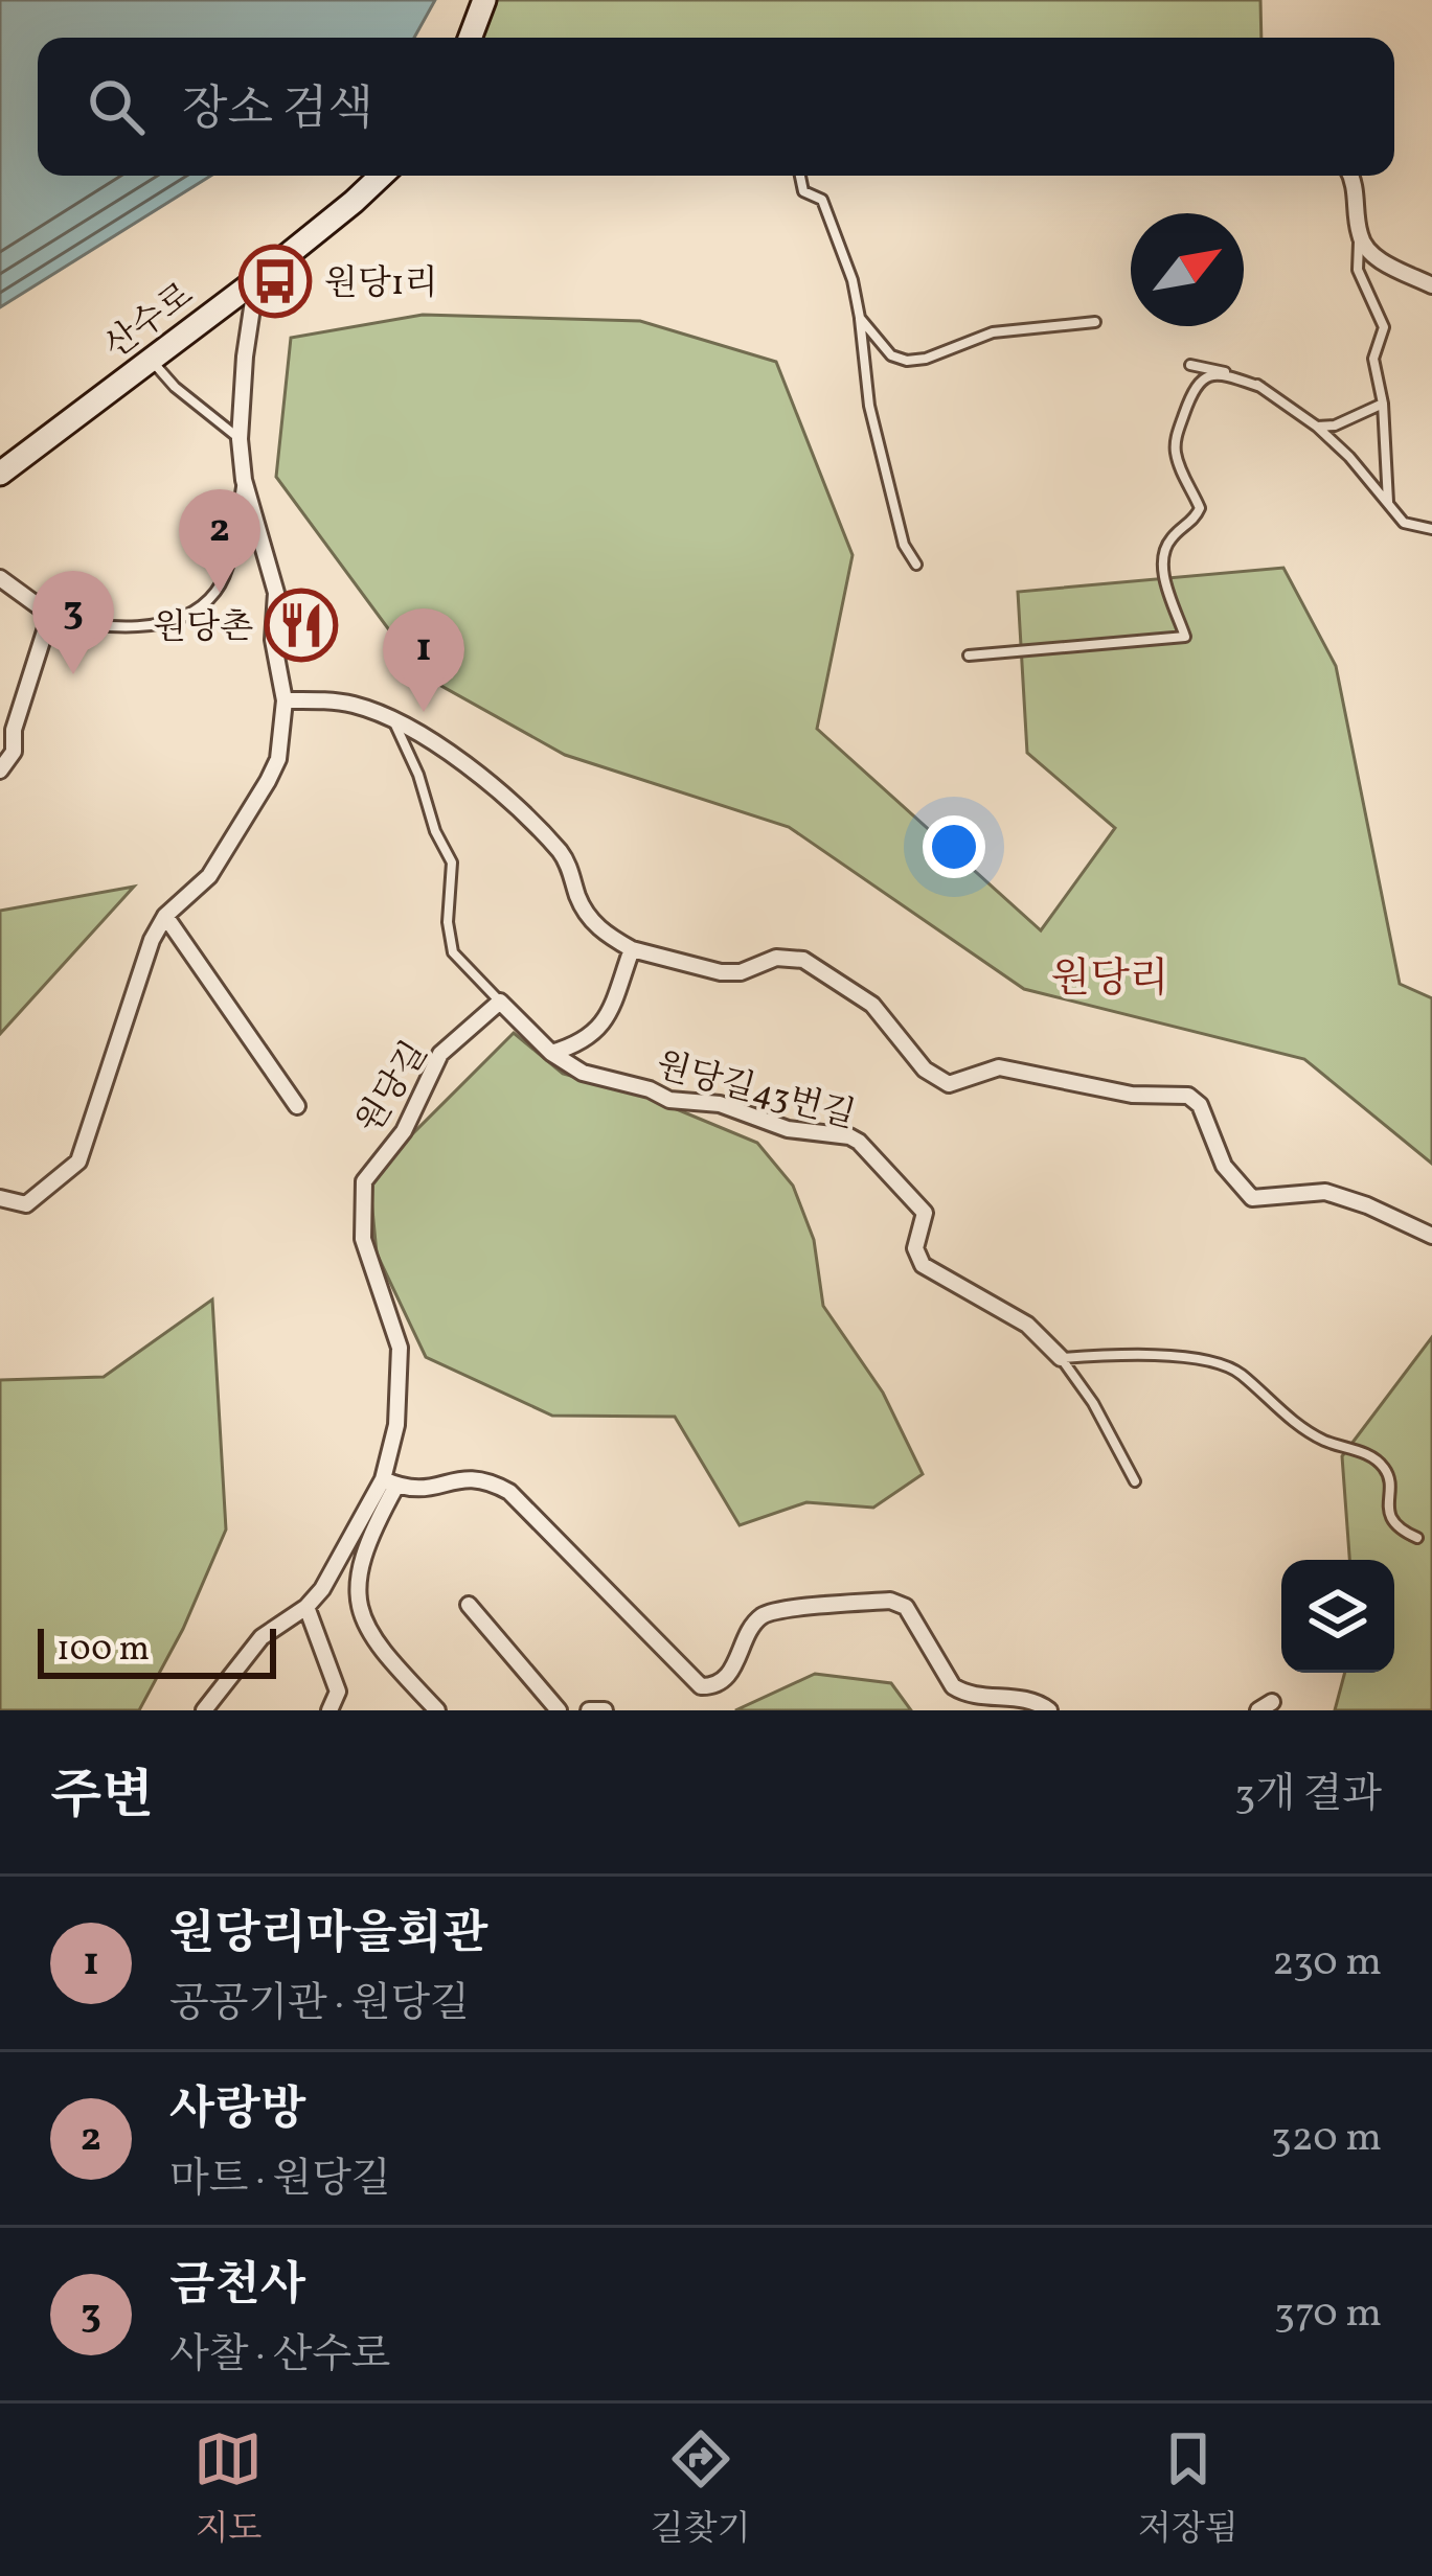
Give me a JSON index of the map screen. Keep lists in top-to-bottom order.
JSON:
{
  "streets": {
    "main road": ["산수로"],
    "street": ["원당길", "원당길43번길"]
  },
  "districts": ["원당리"],
  "places": {
    "bus stop": ["원당1리"],
    "restaurant": ["원당촌"]
  },
  "scale_bar": "100 m",
  "north": "top right",
  "page": {
    "search": "장소 검색",
    "pins": ["2", "3", "1"],
    "scale": "100 m",
    "heading": ["주변", "3개 결과"],
    "list": [
      {
        "mark": "1",
        "name": "원당리마을회관",
        "note": "공공기관 · 원당길",
        "value": "230 m"
      },
      {
        "mark": "2",
        "name": "사랑방",
        "note": "마트 · 원당길",
        "value": "320 m"
      },
      {
        "mark": "3",
        "name": "금천사",
        "note": "사찰 · 산수로",
        "value": "370 m"
      }
    ],
    "nav": ["지도", "길찾기", "저장됨"]
  }
}
